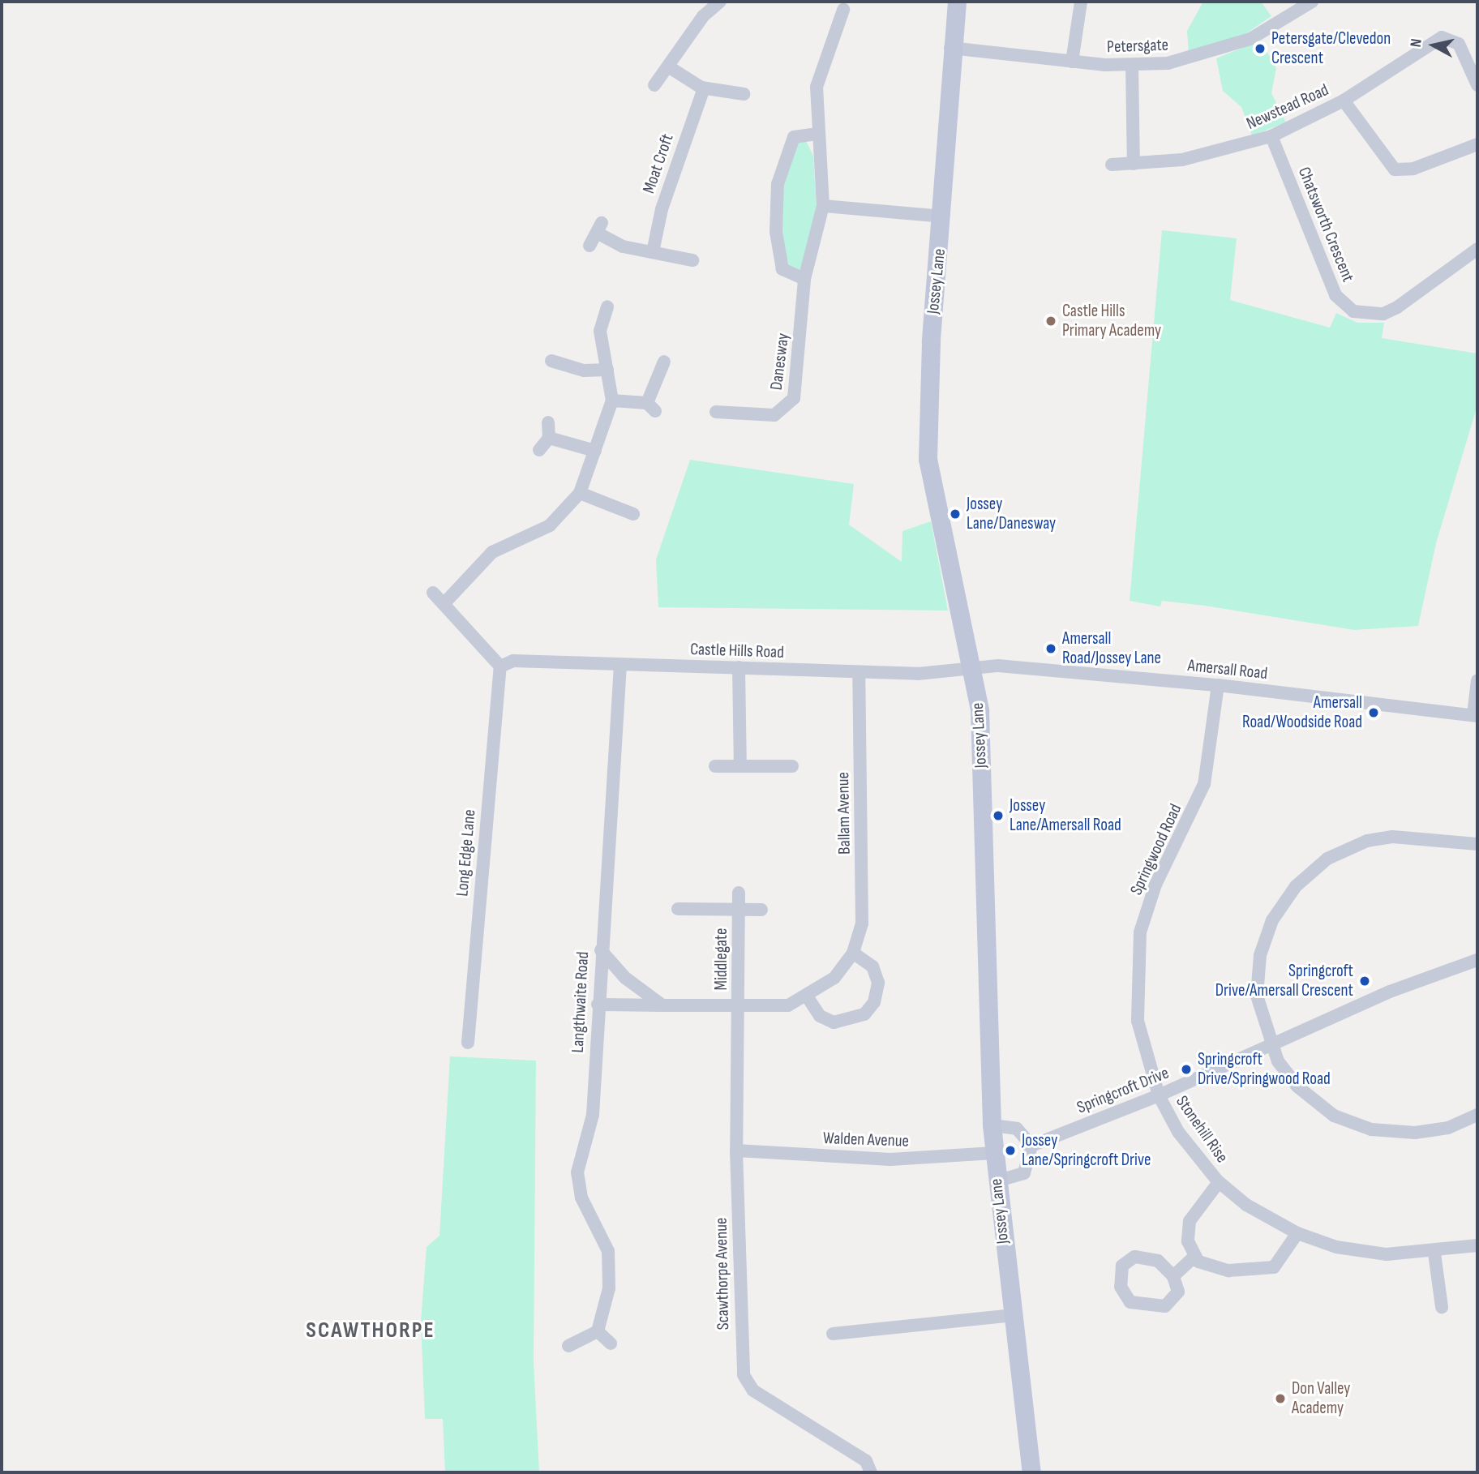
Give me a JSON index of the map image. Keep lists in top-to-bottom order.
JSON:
{
  "streets": {
    "street": [
      "Petersgate",
      "Newstead Road",
      "Moat Croft",
      "Chatsworth Crescent",
      "Jossey Lane",
      "Danesway",
      "Castle Hills Road",
      "Amersall Road",
      "Ballam Avenue",
      "Springwood Road",
      "Long Edge Lane",
      "Middlegate",
      "Langthwaite Road",
      "Springcroft Drive",
      "Stonehill Rise",
      "Walden Avenue",
      "Scawthorpe Avenue"
    ]
  },
  "crossings": [
    ["Petersgate", "Jossey Lane"],
    ["Newstead Road", "Chatsworth Crescent"],
    ["Jossey Lane", "Castle Hills Road"],
    ["Jossey Lane", "Amersall Road"],
    ["Jossey Lane", "Walden Avenue"],
    ["Castle Hills Road", "Amersall Road"],
    ["Castle Hills Road", "Ballam Avenue"],
    ["Castle Hills Road", "Long Edge Lane"],
    ["Castle Hills Road", "Langthwaite Road"],
    ["Amersall Road", "Springwood Road"],
    ["Ballam Avenue", "Middlegate"],
    ["Ballam Avenue", "Langthwaite Road"],
    ["Ballam Avenue", "Scawthorpe Avenue"],
    ["Springwood Road", "Springcroft Drive"],
    ["Springwood Road", "Stonehill Rise"],
    ["Middlegate", "Scawthorpe Avenue"],
    ["Springcroft Drive", "Stonehill Rise"],
    ["Walden Avenue", "Scawthorpe Avenue"]
  ],
  "districts": ["SCAWTHORPE"],
  "places": [
    "Petersgate/Clevedon Crescent",
    "Castle Hills Primary Academy",
    "Jossey Lane/Danesway",
    "Amersall Road/Jossey Lane",
    "Amersall Road/Woodside Road",
    "Jossey Lane/Amersall Road",
    "Springcroft Drive/Amersall Crescent",
    "Springcroft Drive/Springwood Road",
    "Jossey Lane/Springcroft Drive",
    "Don Valley Academy"
  ],
  "north": "left"
}
